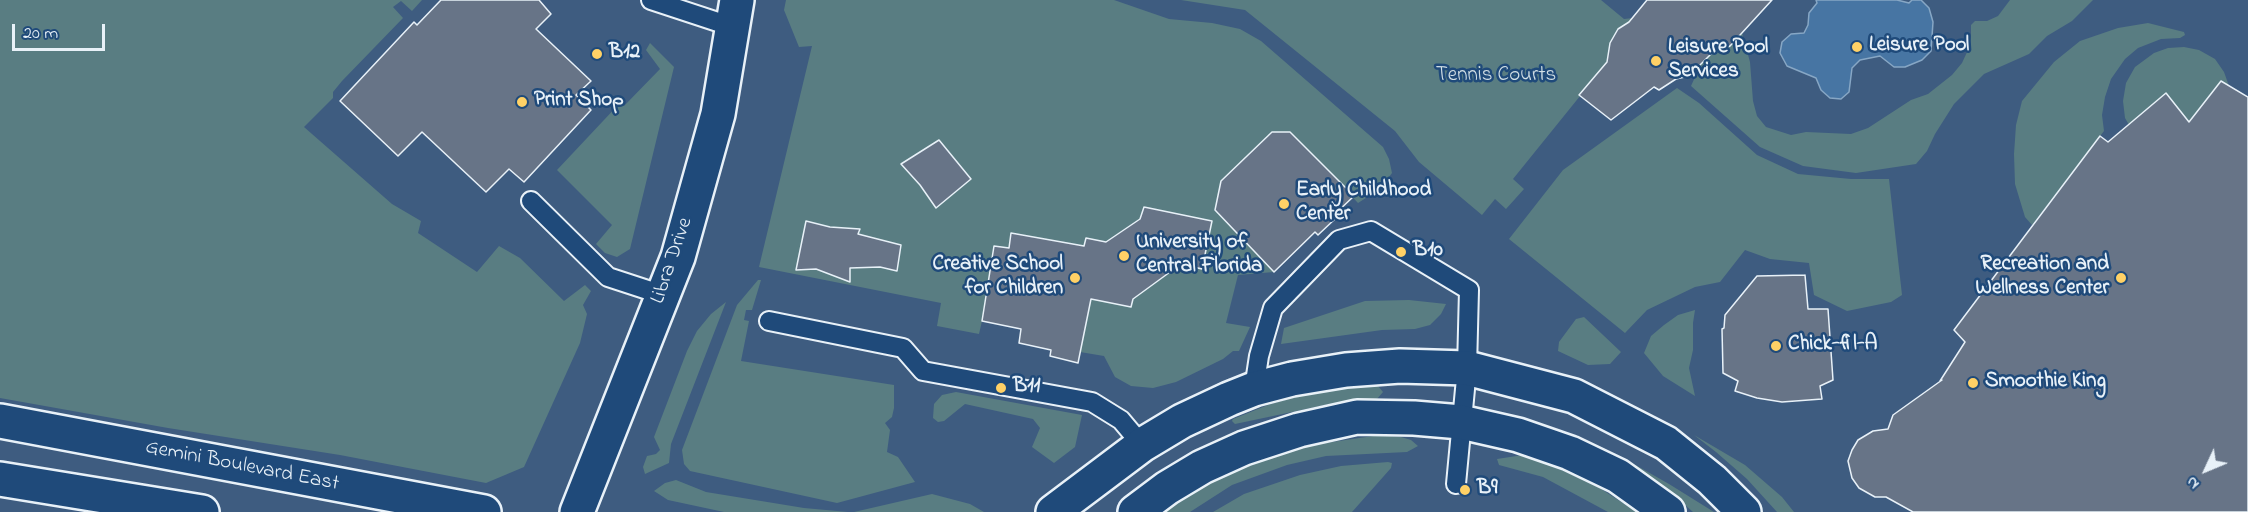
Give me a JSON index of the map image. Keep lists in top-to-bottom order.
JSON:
{
  "streets": {
    "street": ["Libra Drive", "Gemini Boulevard East"]
  },
  "parks": ["Tennis Courts"],
  "places": [
    "Leisure Pool",
    "B12",
    "Leisure Pool Services",
    "Print Shop",
    "Early Childhood Center",
    "B10",
    "University of Central Florida",
    "Creative School for Children",
    "Recreation and Wellness Center",
    "Chick-fil-A",
    "Smoothie King",
    "B11",
    "B9"
  ],
  "scale_bar": "20 m",
  "north": "bottom left"
}
